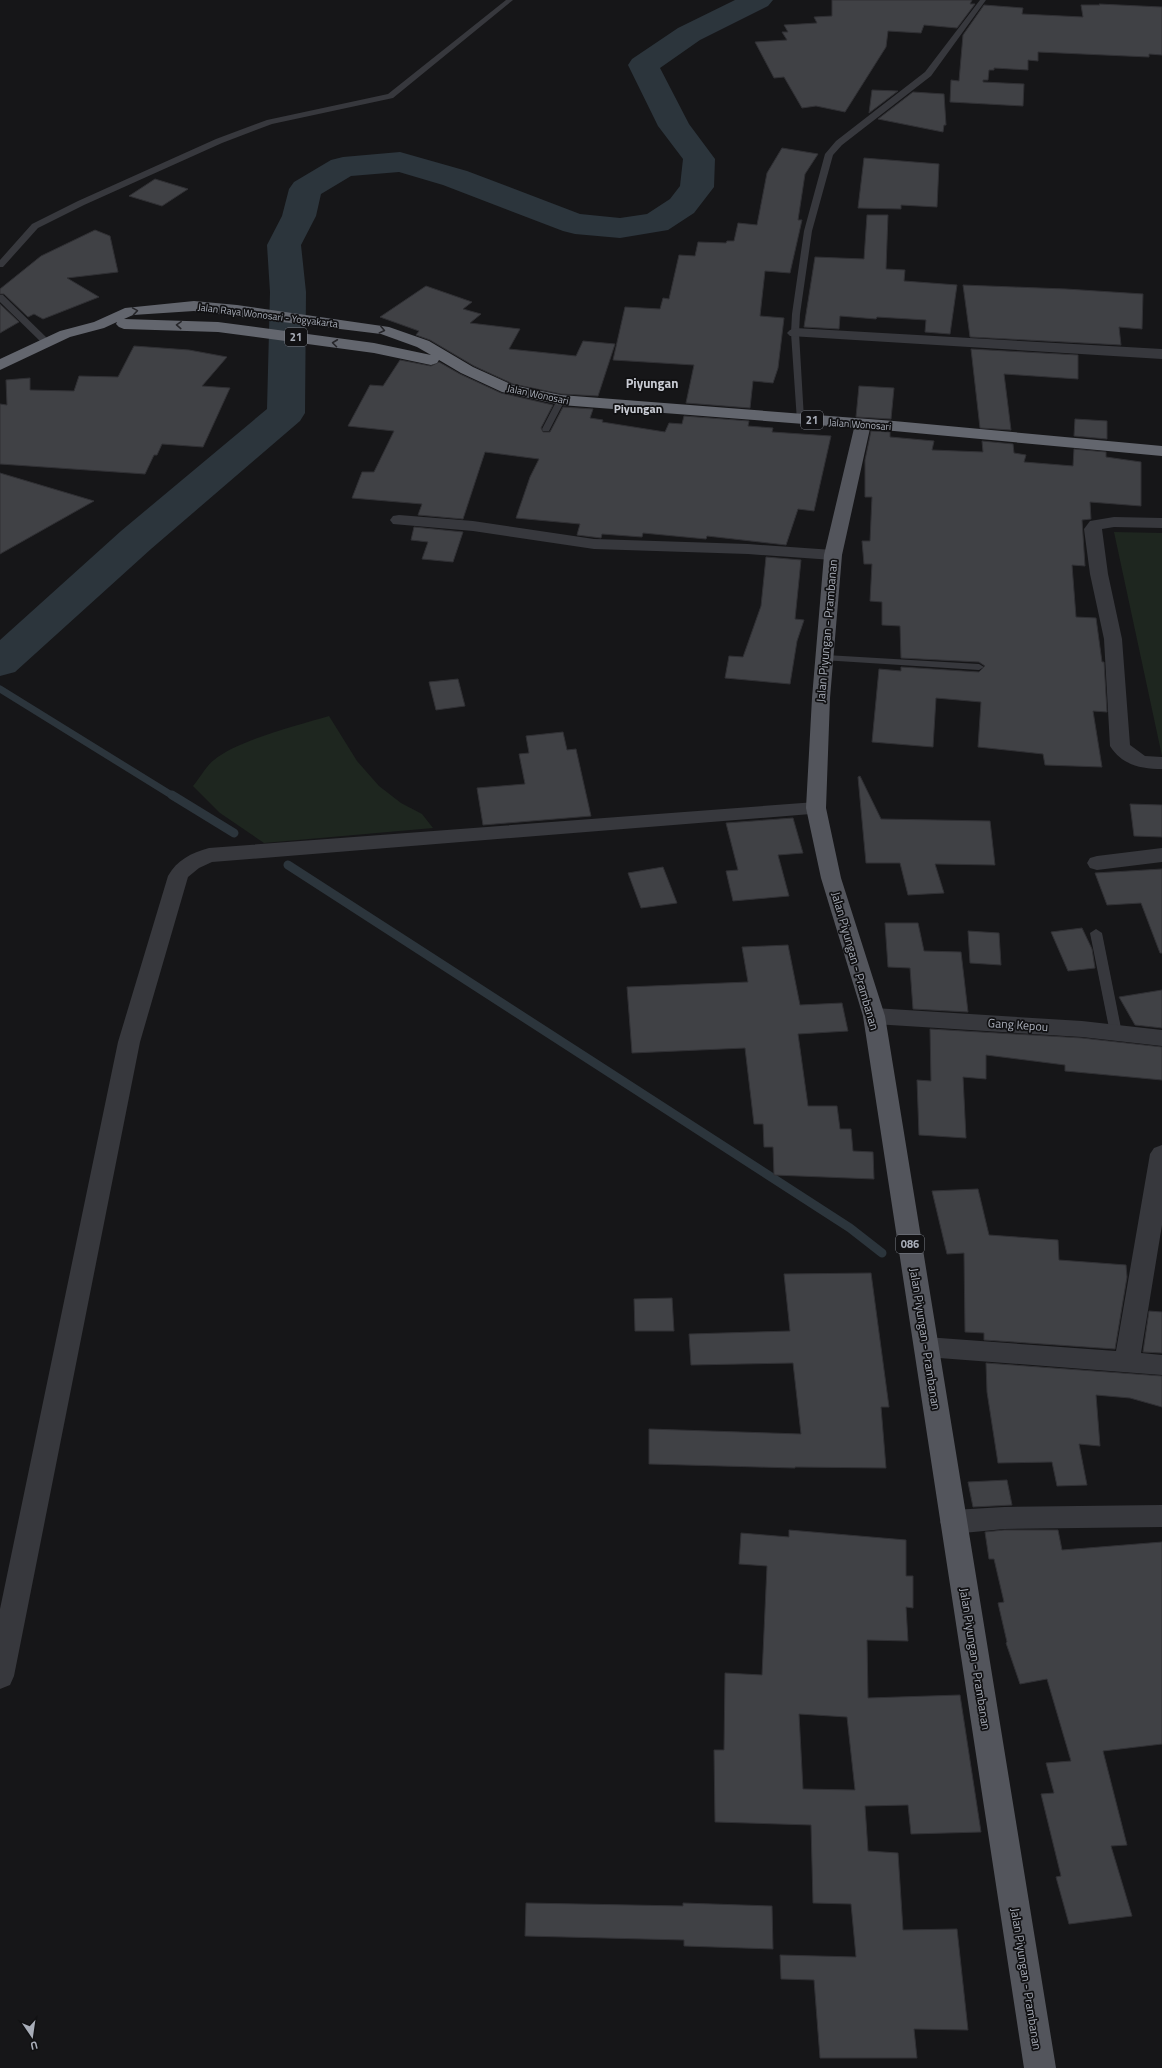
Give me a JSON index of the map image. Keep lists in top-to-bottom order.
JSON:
{
  "streets": {
    "highway": ["Jalan Raya Wonosari - Yogyakarta", "21", "Jalan Wonosari"],
    "main road": ["Jalan Piyungan - Prambanan", "086"],
    "street": ["Gang Kepou"]
  },
  "crossings": [
    ["Jalan Raya Wonosari - Yogyakarta", "Jalan Wonosari"],
    ["Jalan Wonosari", "Jalan Piyungan - Prambanan"],
    ["Jalan Piyungan - Prambanan", "Gang Kepou"]
  ],
  "districts": ["Piyungan", "Piyungan"],
  "north": "bottom"
}
